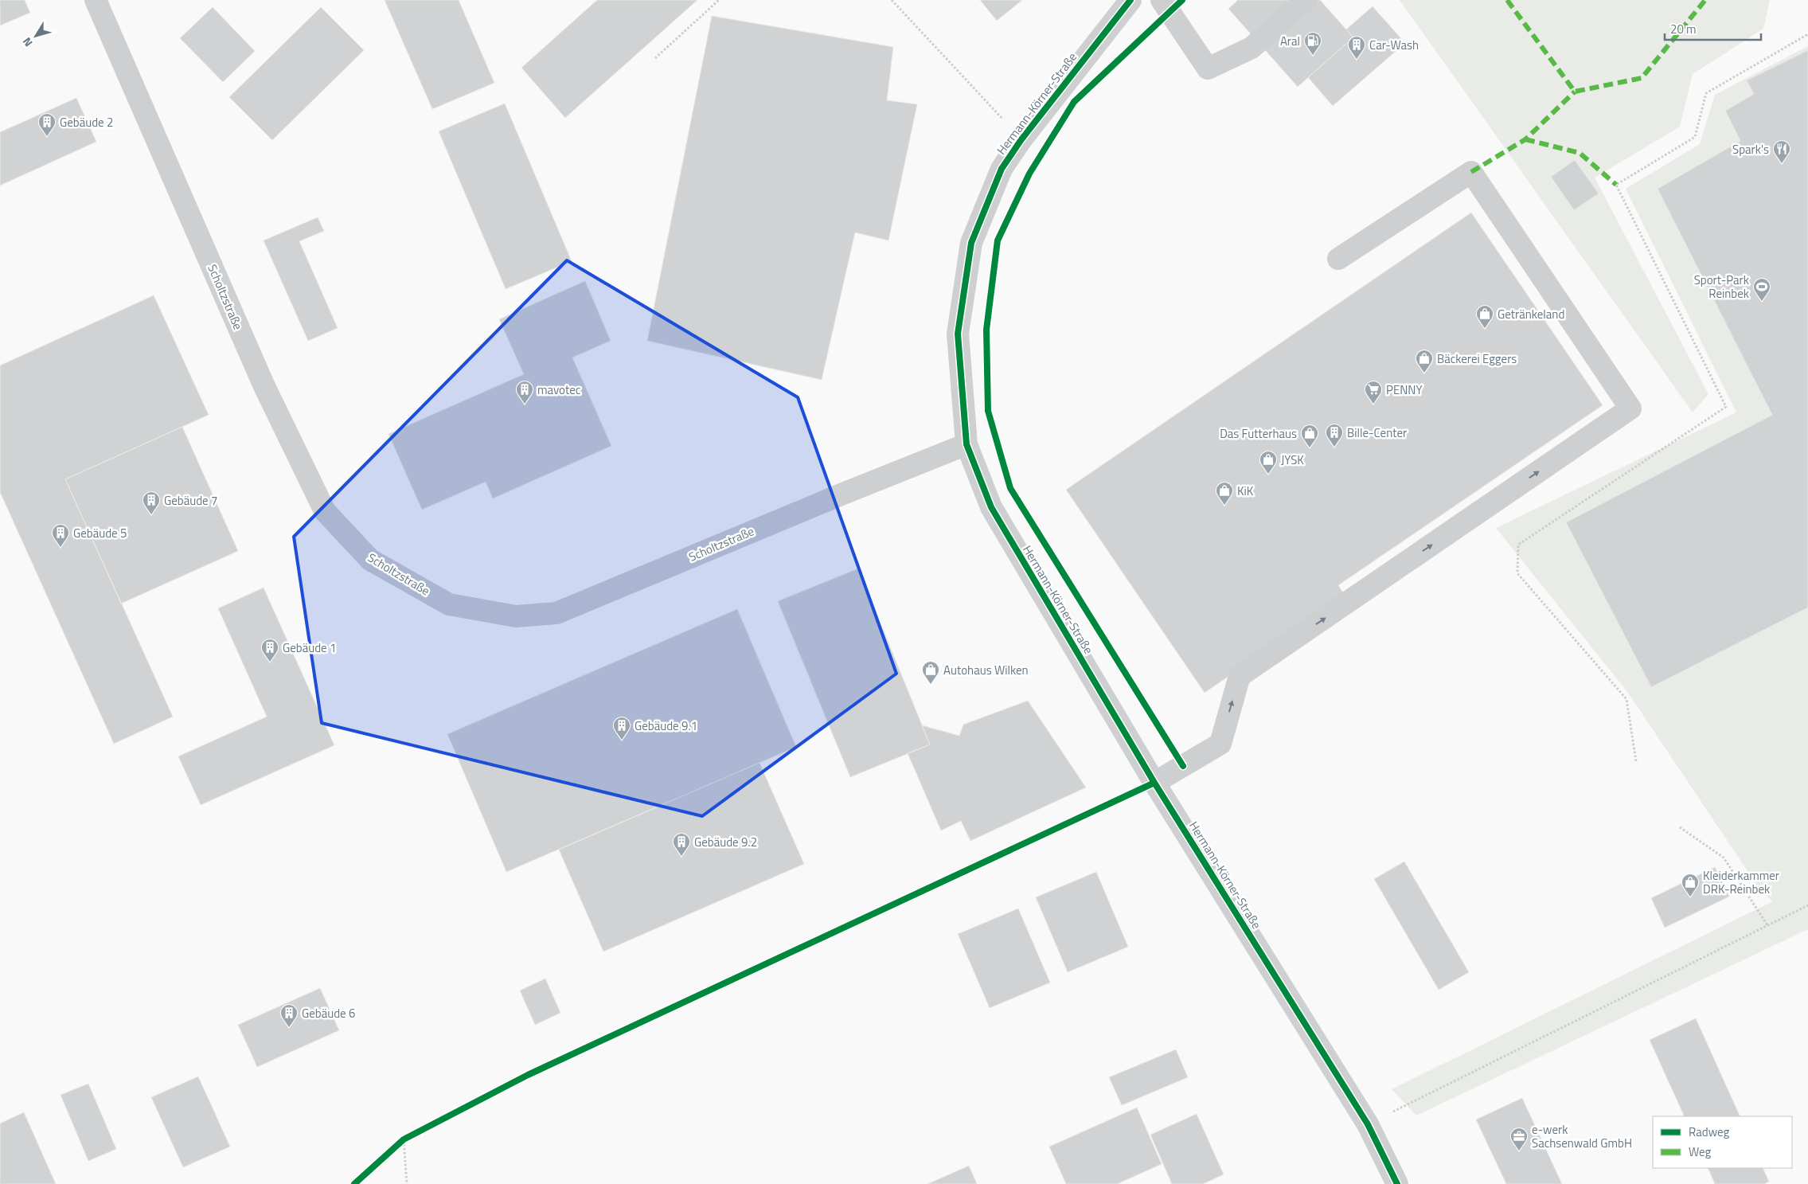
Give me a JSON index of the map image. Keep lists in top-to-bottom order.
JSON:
{
  "streets": {
    "street": ["Hermann-Körner-Straße", "Scholtzstraße"]
  },
  "crossings": [
    ["Hermann-Körner-Straße", "Scholtzstraße"]
  ],
  "places": {
    "fuel station": ["Aral"],
    "building": [
      "Car-Wash",
      "Gebäude 2",
      "mavotec",
      "Bille-Center",
      "Gebäude 7",
      "Gebäude 5",
      "Gebäude 1",
      "Gebäude 9.1",
      "Gebäude 9.2",
      "Gebäude 6"
    ],
    "restaurant": ["Spark's"],
    "sports": ["Sport-Park Reinbek"],
    "shop": [
      "Getränkeland",
      "Bäckerei Eggers",
      "Das Futterhaus",
      "JYSK",
      "KiK",
      "Autohaus Wilken",
      "Kleiderkammer DRK-Reinbek"
    ],
    "supermarket": ["PENNY"],
    "office": ["e-werk Sachsenwald GmbH"]
  },
  "legend": ["Radweg", "Weg"],
  "scale_bar": "20 m",
  "north": "bottom left"
}
